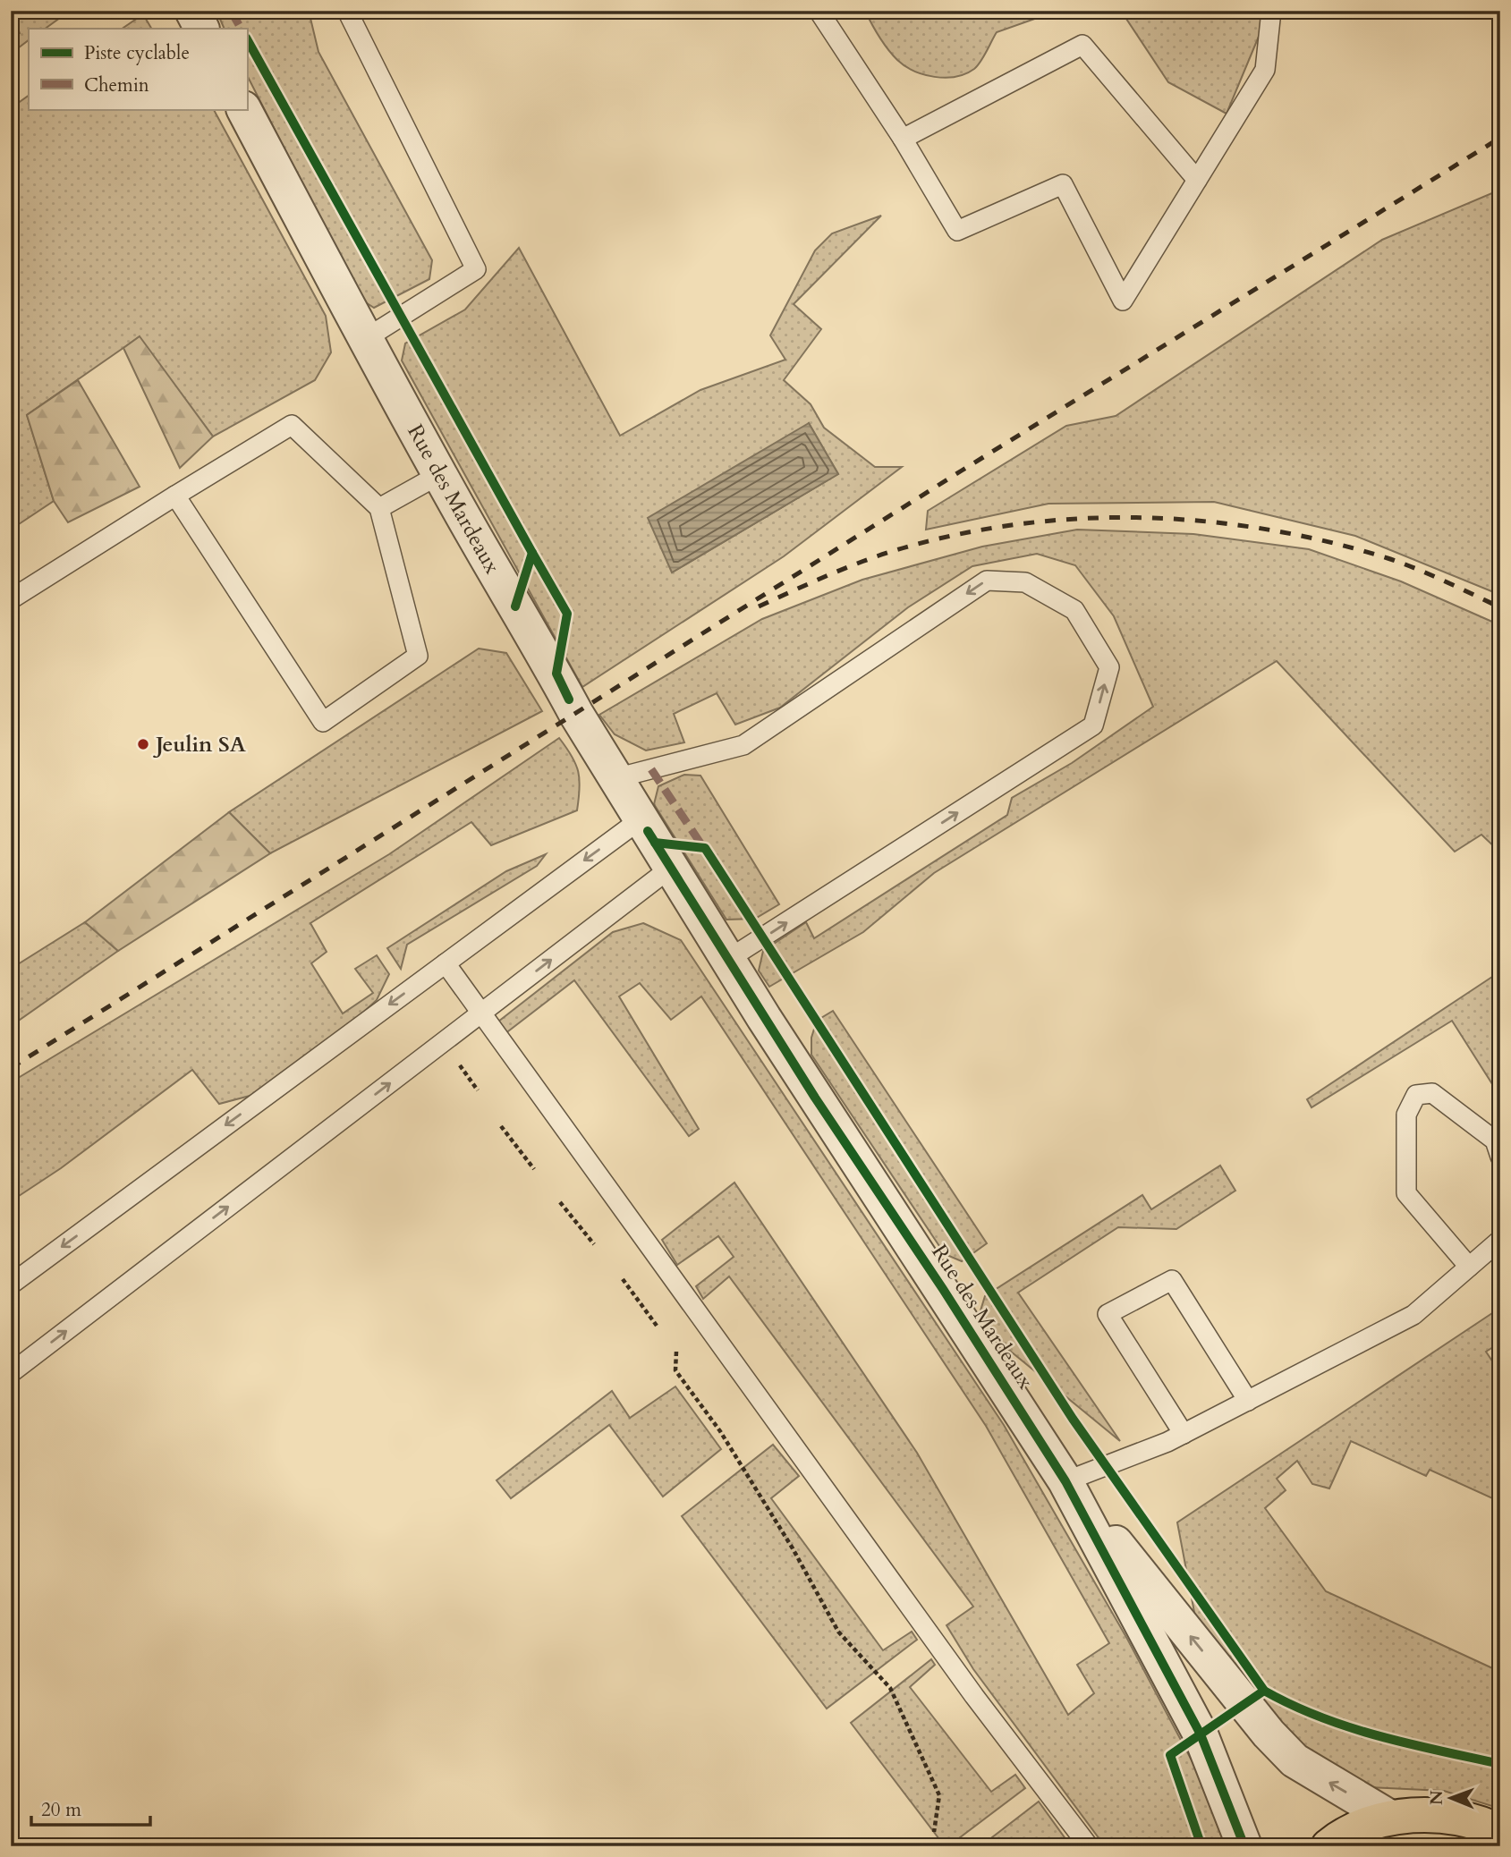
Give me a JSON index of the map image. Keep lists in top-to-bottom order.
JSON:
{
  "streets": {
    "street": ["Rue des Mardeaux"]
  },
  "places": ["Jeulin SA"],
  "legend": ["Piste cyclable", "Chemin"],
  "scale_bar": "20 m",
  "north": "left"
}
